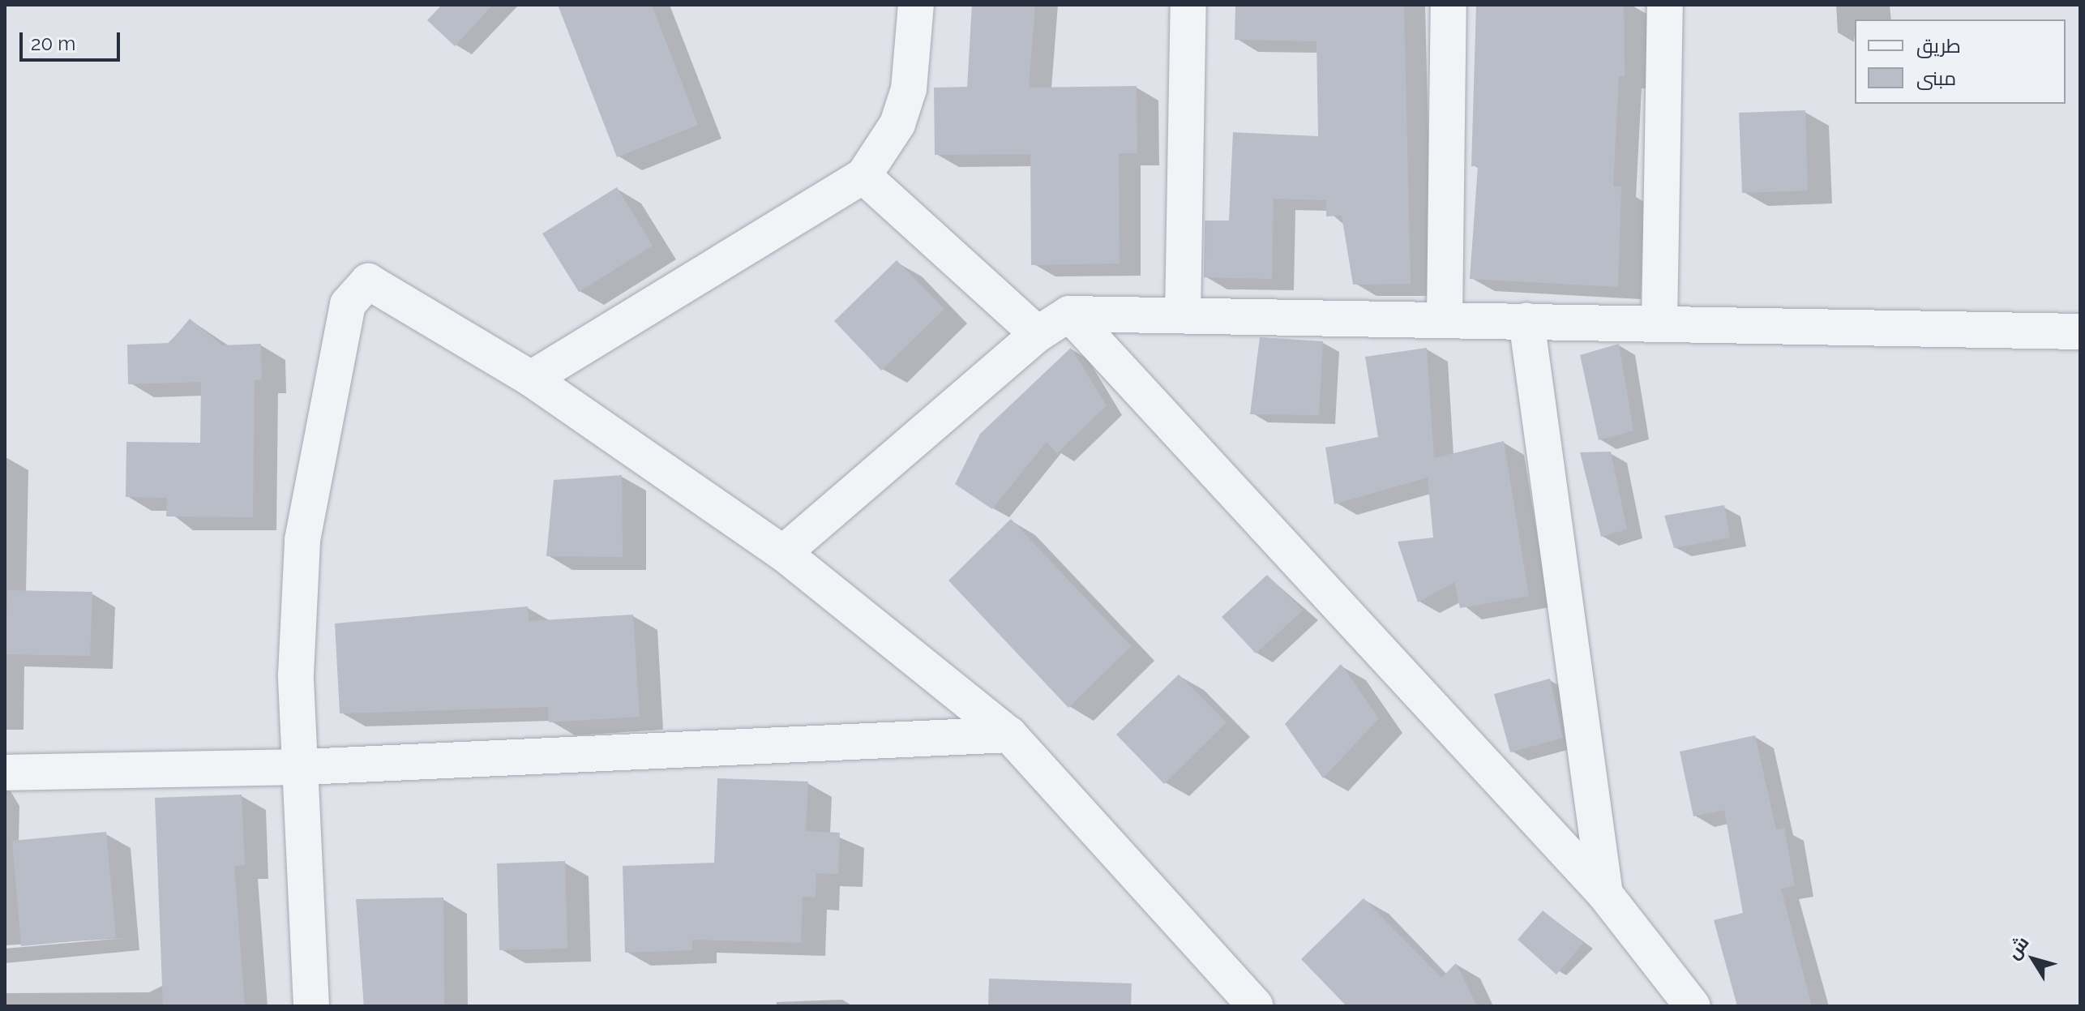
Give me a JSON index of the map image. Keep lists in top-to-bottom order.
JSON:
{
  "legend": ["طريق", "مبنى"],
  "scale_bar": "20 m",
  "north": "top left"
}
